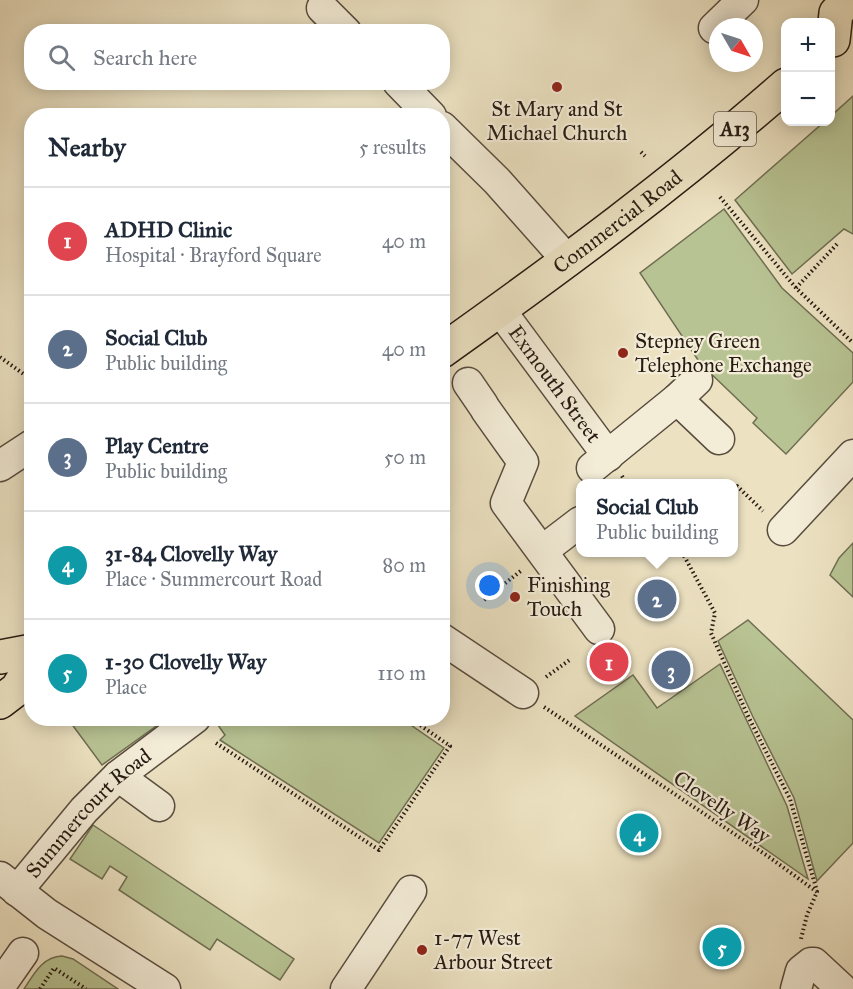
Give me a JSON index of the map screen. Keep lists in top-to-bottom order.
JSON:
{
  "streets": {
    "highway": ["A13", "Commercial Road"],
    "street": ["Exmouth Street", "Summercourt Road"],
    "path": ["Clovelly Way"]
  },
  "crossings": [
    ["Commercial Road", "Exmouth Street"]
  ],
  "places": [
    "St Mary and St Michael Church",
    "Stepney Green Telephone Exchange",
    "Finishing Touch",
    "1-77 West Arbour Street"
  ],
  "north": "bottom right",
  "page": {
    "map_buttons": ["+", "−"],
    "search": "Search here",
    "heading": ["Nearby", "5 results"],
    "list": [
      {
        "mark": "1",
        "name": "ADHD Clinic",
        "note": "Hospital · Brayford Square",
        "value": "40 m"
      },
      {
        "mark": "2",
        "name": "Social Club",
        "note": "Public building",
        "value": "40 m"
      },
      {
        "mark": "3",
        "name": "Play Centre",
        "note": "Public building",
        "value": "50 m"
      },
      {
        "mark": "4",
        "name": "31-84 Clovelly Way",
        "note": "Place · Summercourt Road",
        "value": "80 m"
      },
      {
        "mark": "5",
        "name": "1-30 Clovelly Way",
        "note": "Place",
        "value": "110 m"
      }
    ],
    "popup": ["Social Club", "Public building"],
    "pins": [
      "2",
      "1",
      "3",
      "4",
      "5"
    ]
  }
}
